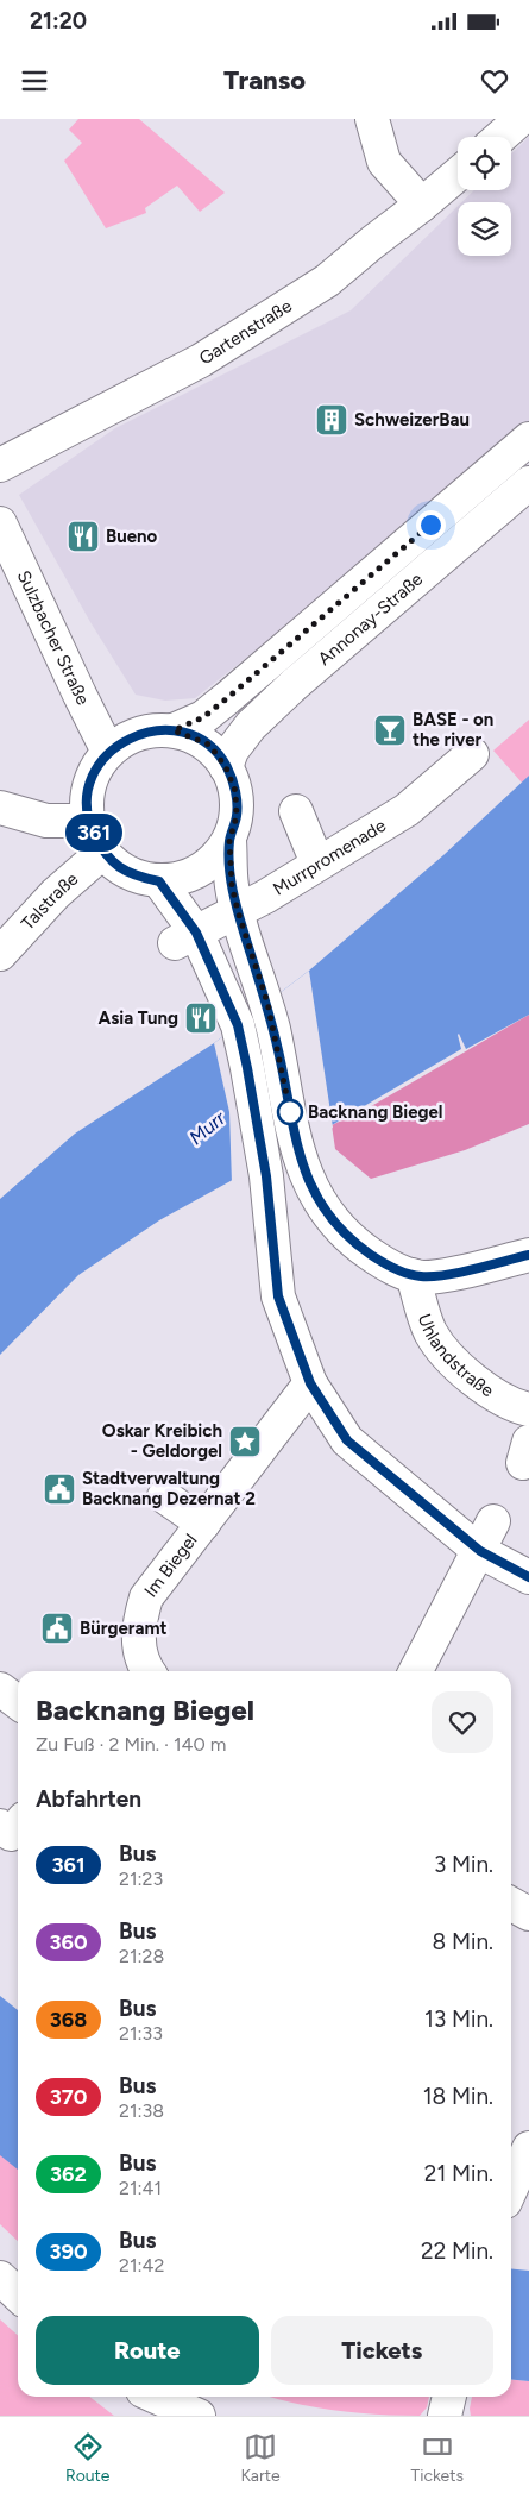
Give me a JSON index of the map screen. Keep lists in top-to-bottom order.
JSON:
{
  "streets": {
    "street": [
      "Gartenstraße",
      "Annonay-Straße",
      "Sulzbacher Straße",
      "Murrpromenade",
      "Talstraße",
      "Uhlandstraße",
      "Im Biegel"
    ]
  },
  "crossings": [
    ["Annonay-Straße", "Sulzbacher Straße"],
    ["Annonay-Straße", "Talstraße"],
    ["Sulzbacher Straße", "Talstraße"]
  ],
  "water": ["Murr"],
  "places": {
    "building": ["SchweizerBau"],
    "restaurant": ["Bueno", "Asia Tung"],
    "bar": ["BASE - on the river"],
    "other": ["Backnang Biegel"],
    "place": ["Oskar Kreibich - Geldorgel"],
    "public building": ["Stadtverwaltung Backnang Dezernat 2", "Bürgeramt"]
  },
  "lines": ["bus line 361"],
  "page": {
    "status": "21:20",
    "header": "Transo",
    "on_map": "361",
    "heading": [
      ["Backnang Biegel", "Zu Fuß · 2 Min. · 140 m"],
      "Abfahrten"
    ],
    "list": [
      {
        "mark": "361",
        "name": "Bus",
        "note": "21:23",
        "value": "3 Min."
      },
      {
        "mark": "360",
        "name": "Bus",
        "note": "21:28",
        "value": "8 Min."
      },
      {
        "mark": "368",
        "name": "Bus",
        "note": "21:33",
        "value": "13 Min."
      },
      {
        "mark": "370",
        "name": "Bus",
        "note": "21:38",
        "value": "18 Min."
      },
      {
        "mark": "362",
        "name": "Bus",
        "note": "21:41",
        "value": "21 Min."
      },
      {
        "mark": "390",
        "name": "Bus",
        "note": "21:42",
        "value": "22 Min."
      }
    ],
    "buttons": ["Route", "Tickets"],
    "tabs": ["Route", "Karte", "Tickets"]
  }
}
